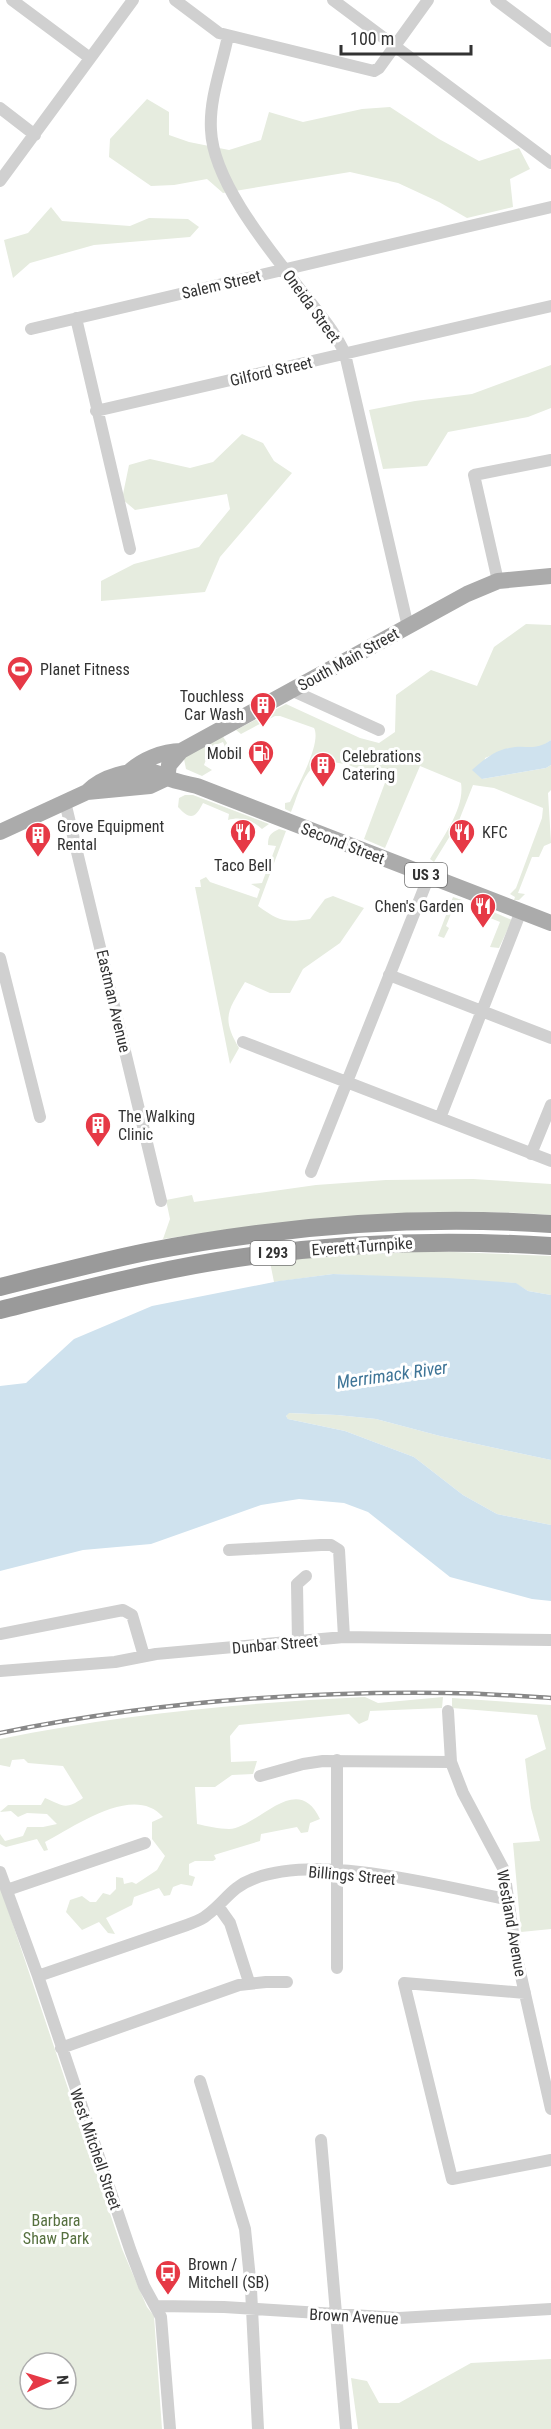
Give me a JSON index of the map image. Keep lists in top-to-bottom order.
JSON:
{
  "streets": {
    "highway": ["Everett Turnpike", "I 293"],
    "main road": ["South Main Street", "Second Street", "US 3"],
    "street": [
      "Salem Street",
      "Oneida Street",
      "Gilford Street",
      "Eastman Avenue",
      "Dunbar Street",
      "Billings Street",
      "Westland Avenue",
      "West Mitchell Street",
      "Brown Avenue"
    ]
  },
  "crossings": [
    ["Salem Street", "Oneida Street"],
    ["Oneida Street", "Gilford Street"],
    ["Oneida Street", "South Main Street"],
    ["South Main Street", "US 3"],
    ["Second Street", "US 3"],
    ["US 3", "Eastman Avenue"],
    ["Billings Street", "Westland Avenue"],
    ["Billings Street", "West Mitchell Street"],
    ["West Mitchell Street", "Brown Avenue"]
  ],
  "water": ["Merrimack River"],
  "parks": ["Barbara Shaw Park"],
  "places": {
    "sports": ["Planet Fitness"],
    "building": [
      "Touchless Car Wash",
      "Celebrations Catering",
      "Grove Equipment Rental",
      "The Walking Clinic"
    ],
    "fuel station": ["Mobil"],
    "restaurant": ["Taco Bell", "KFC", "Chen's Garden"],
    "bus stop": ["Brown / Mitchell (SB)"]
  },
  "scale_bar": "100 m",
  "north": "right"
}
